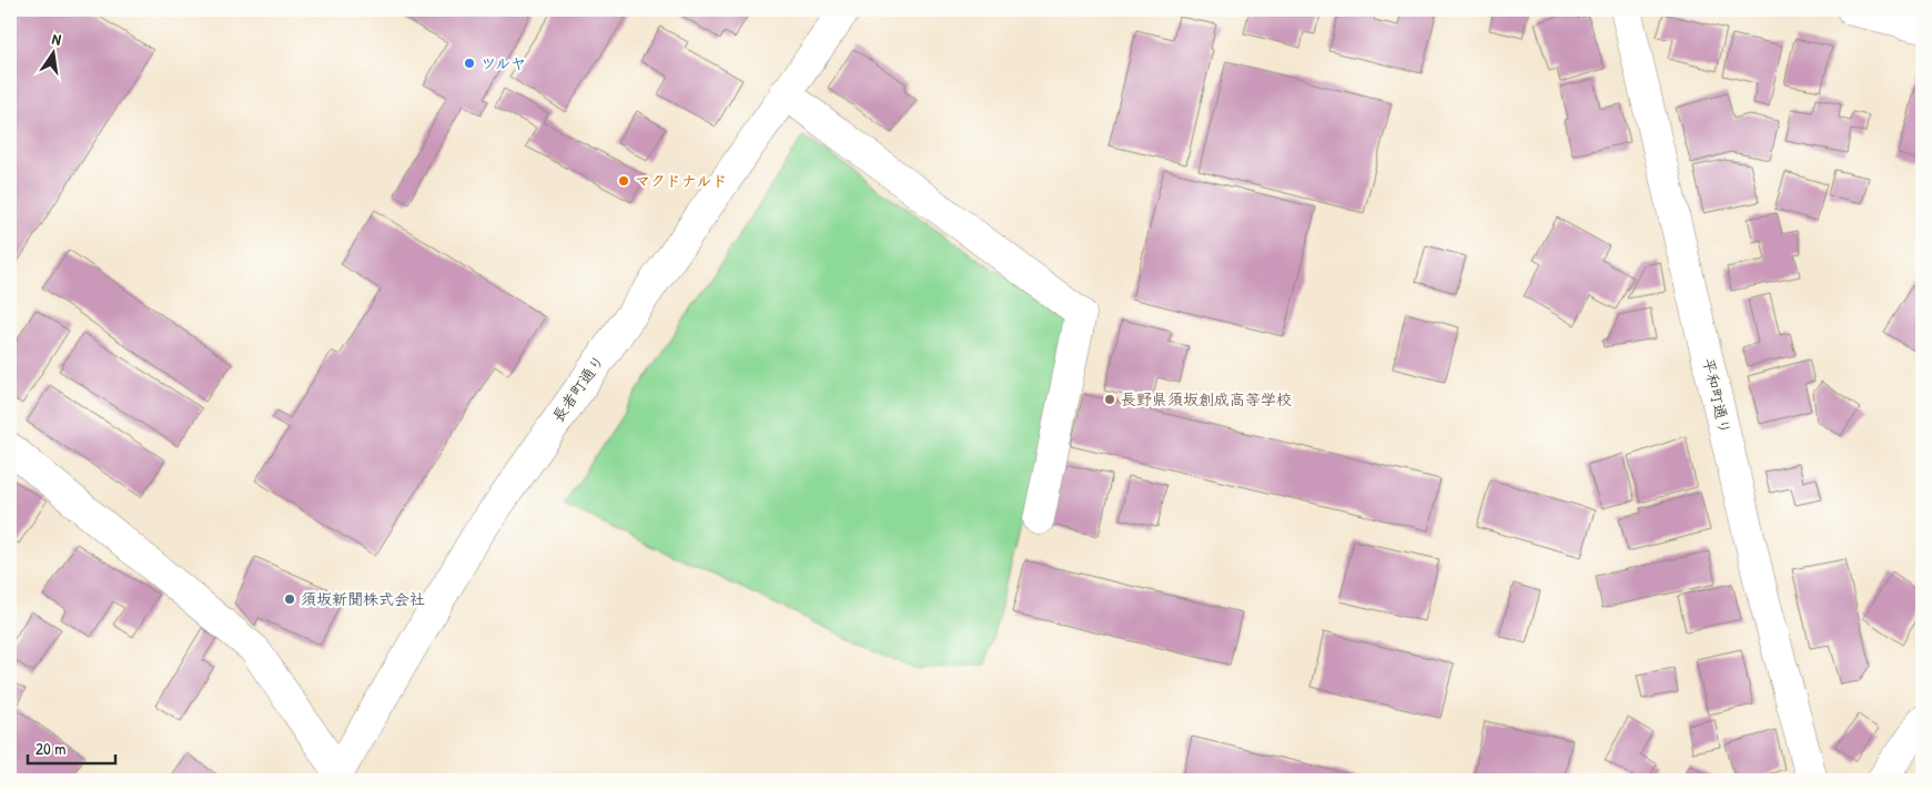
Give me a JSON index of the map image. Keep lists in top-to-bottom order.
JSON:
{
  "streets": {
    "main road": ["長者町通り", "平和町通り"]
  },
  "places": [
    "ツルヤ",
    "マクドナルド",
    "長野県須坂創成高等学校",
    "須坂新聞株式会社"
  ],
  "scale_bar": "20 m",
  "north": "top"
}
